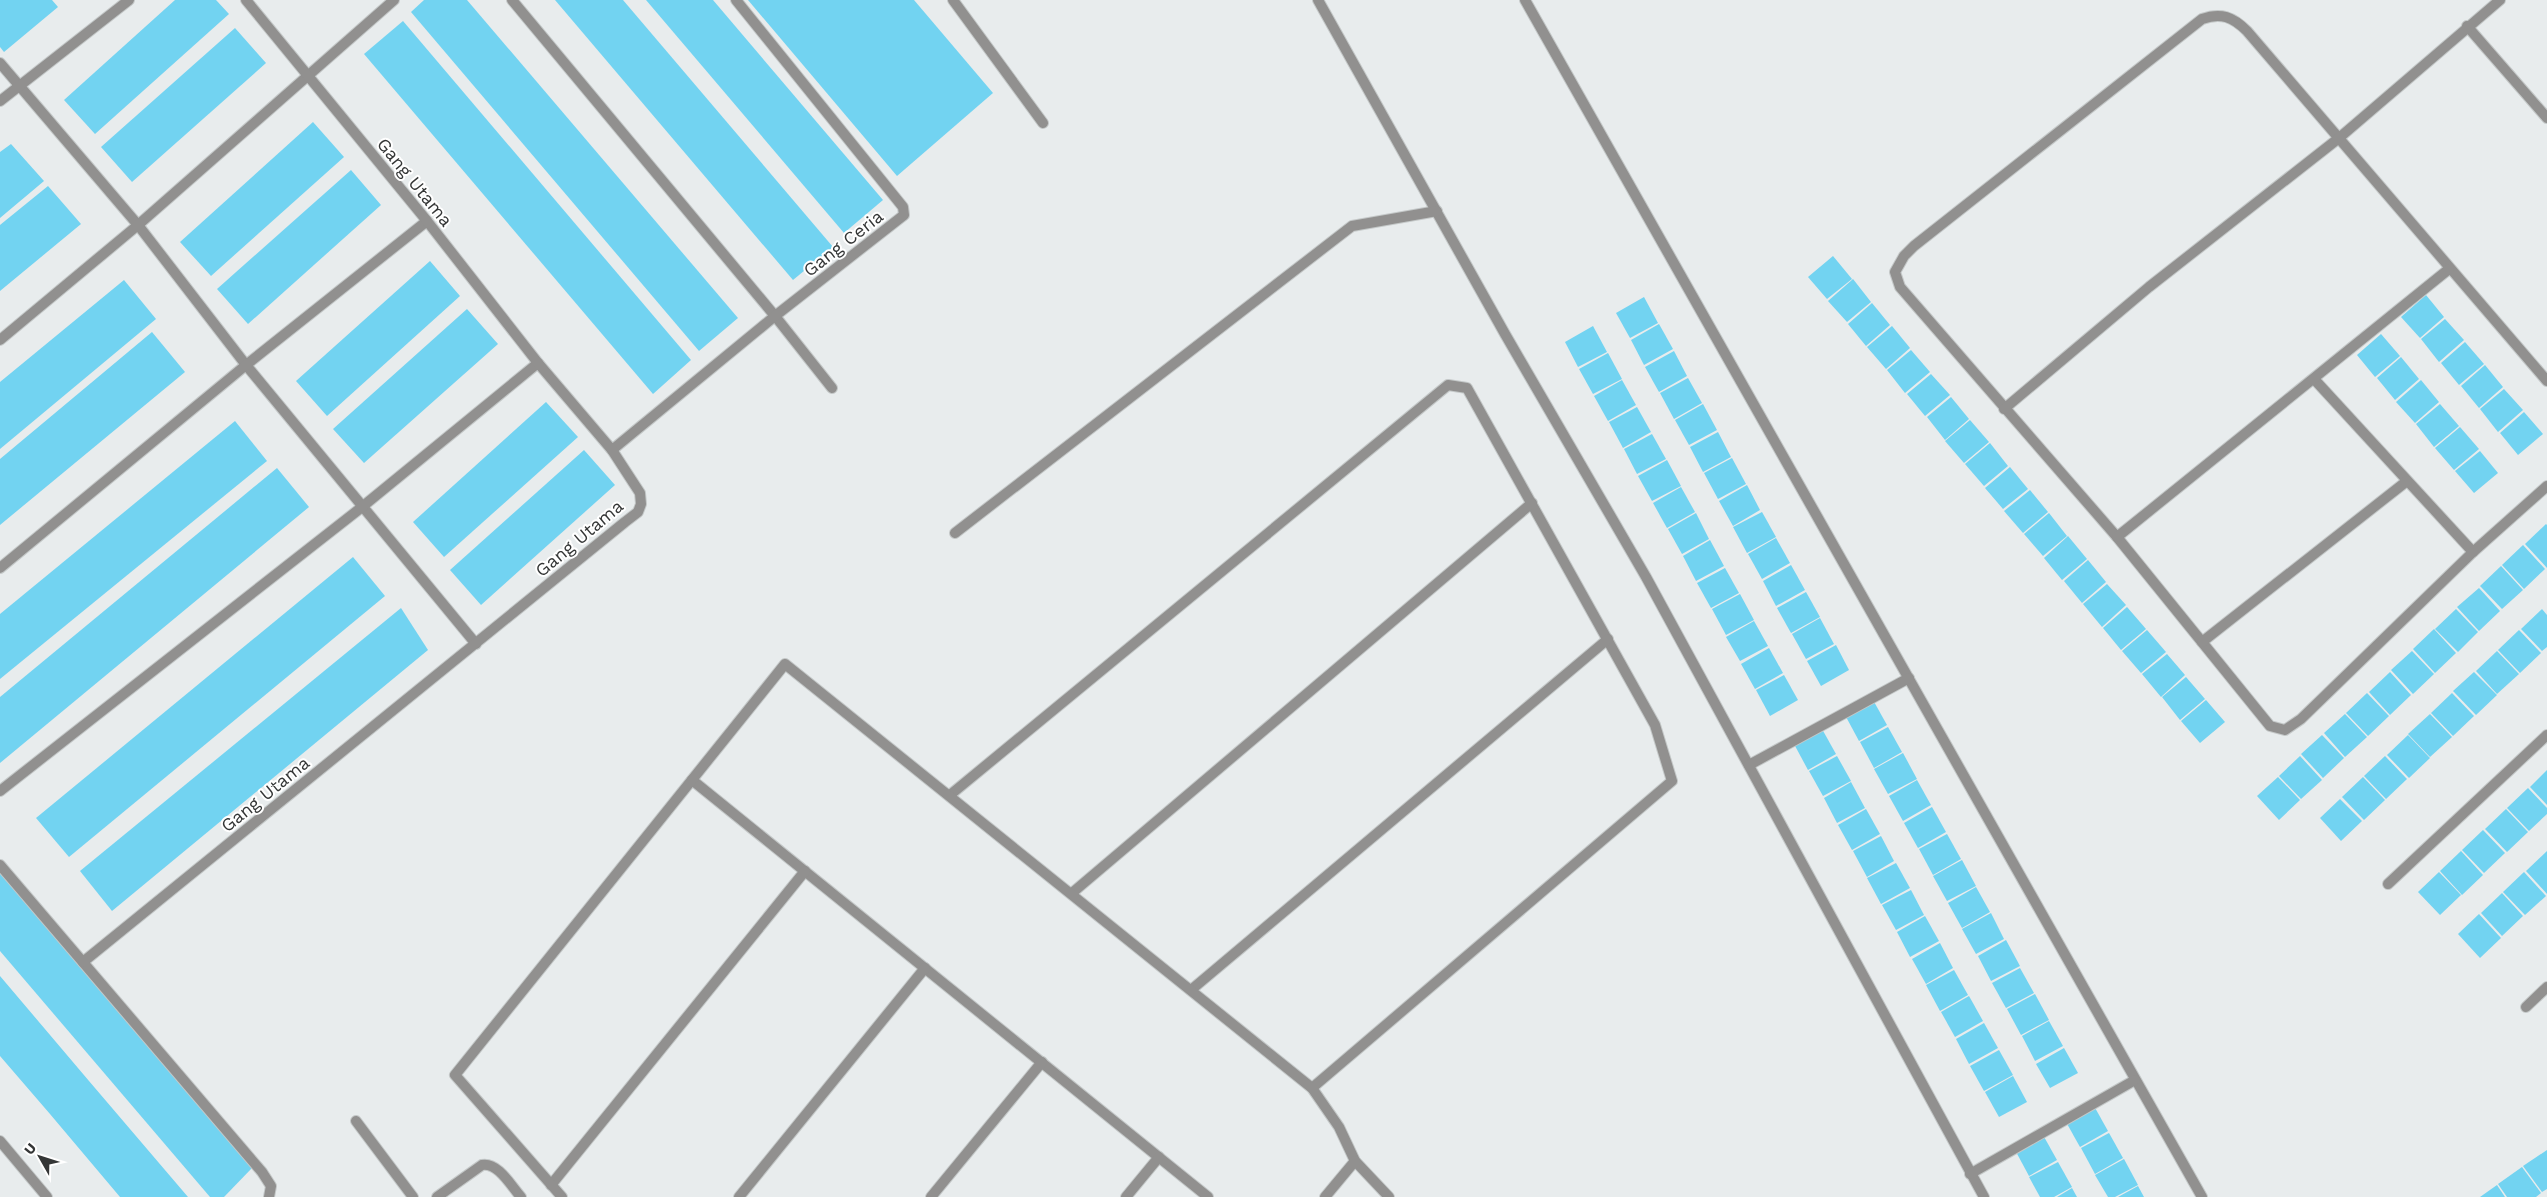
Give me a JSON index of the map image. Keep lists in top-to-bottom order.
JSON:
{
  "streets": {
    "street": ["Gang Utama", "Gang Ceria"]
  },
  "crossings": [
    ["Gang Utama", "Gang Ceria"]
  ],
  "north": "top left"
}
